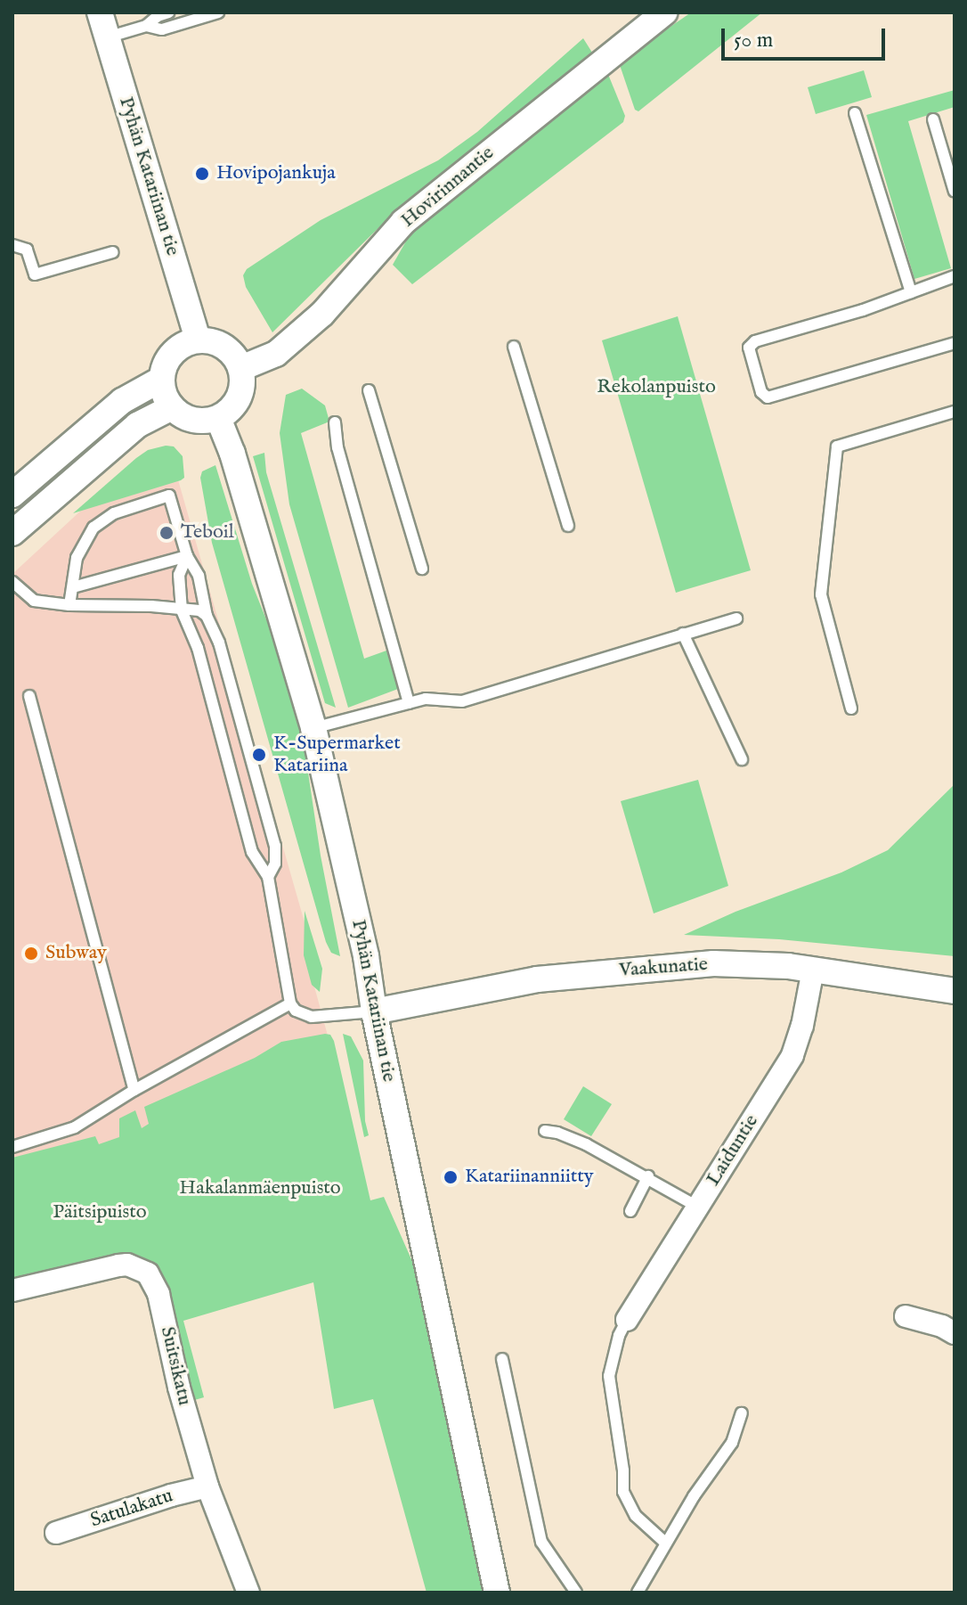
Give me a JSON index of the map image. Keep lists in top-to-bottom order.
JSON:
{
  "streets": {
    "street": [
      "Pyhän Katariinan tie",
      "Hovirinnantie",
      "Vaakunatie",
      "Laiduntie",
      "Suitsikatu",
      "Satulakatu"
    ]
  },
  "crossings": [
    ["Pyhän Katariinan tie", "Hovirinnantie"],
    ["Pyhän Katariinan tie", "Vaakunatie"],
    ["Vaakunatie", "Laiduntie"],
    ["Suitsikatu", "Satulakatu"]
  ],
  "parks": ["Rekolanpuisto", "Hakalanmäenpuisto", "Päitsipuisto"],
  "places": [
    "Hovipojankuja",
    "Teboil",
    "K-Supermarket Katariina",
    "Subway",
    "Katariinanniitty"
  ],
  "scale_bar": "50 m"
}
